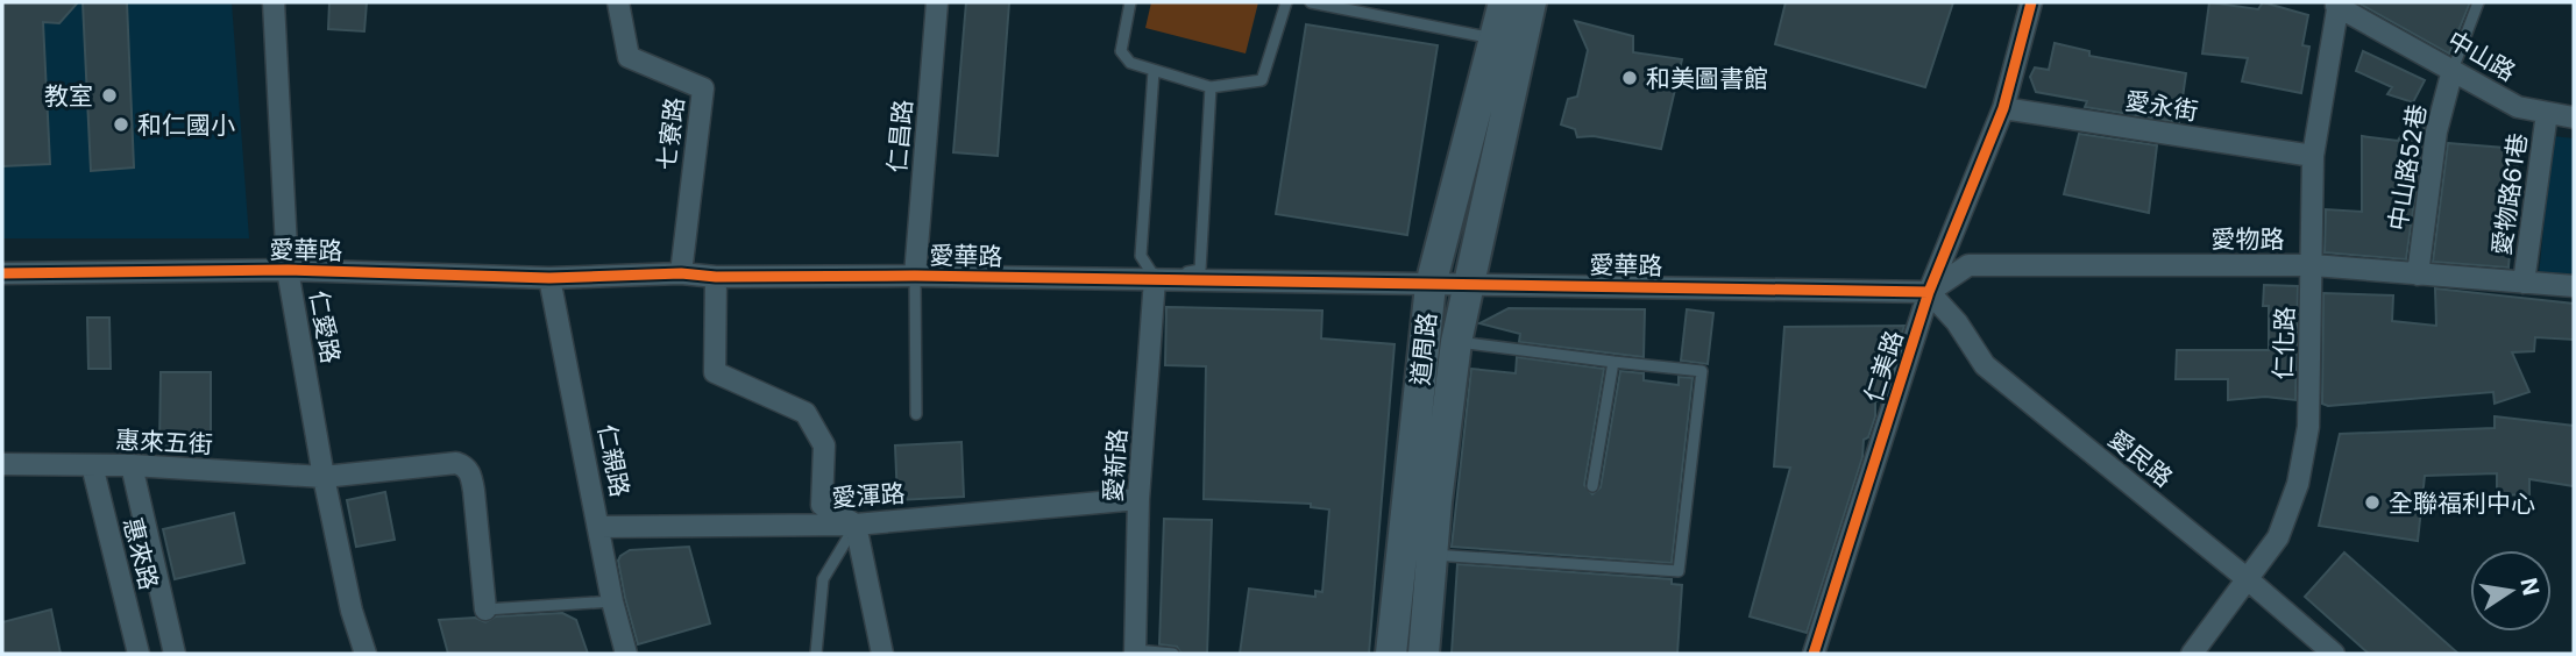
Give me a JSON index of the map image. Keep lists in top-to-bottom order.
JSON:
{
  "streets": {
    "main road": ["道周路"],
    "street": [
      "中山路",
      "愛永街",
      "七寮路",
      "仁昌路",
      "中山路52巷",
      "愛物路61巷",
      "愛物路",
      "愛華路",
      "仁愛路",
      "仁化路",
      "仁美路",
      "惠來五街",
      "愛民路",
      "仁親路",
      "愛新路",
      "愛渾路",
      "惠來路"
    ]
  },
  "crossings": [
    ["中山路", "中山路52巷"],
    ["中山路", "愛物路61巷"],
    ["中山路", "仁化路"],
    ["愛永街", "仁化路"],
    ["愛永街", "仁美路"],
    ["七寮路", "愛華路"],
    ["仁昌路", "愛華路"],
    ["中山路52巷", "愛物路"],
    ["愛物路61巷", "愛物路"],
    ["愛物路", "愛華路"],
    ["愛物路", "仁化路"],
    ["愛物路", "仁美路"],
    ["愛物路", "愛民路"],
    ["愛華路", "仁愛路"],
    ["愛華路", "道周路"],
    ["愛華路", "仁美路"],
    ["愛華路", "愛民路"],
    ["愛華路", "仁親路"],
    ["愛華路", "愛新路"],
    ["仁愛路", "惠來五街"],
    ["仁化路", "愛民路"],
    ["仁美路", "愛民路"],
    ["惠來五街", "惠來路"],
    ["仁親路", "愛渾路"],
    ["愛新路", "愛渾路"]
  ],
  "places": [
    "和美圖書館",
    "教室",
    "和仁國小",
    "全聯福利中心"
  ],
  "north": "right"
}
